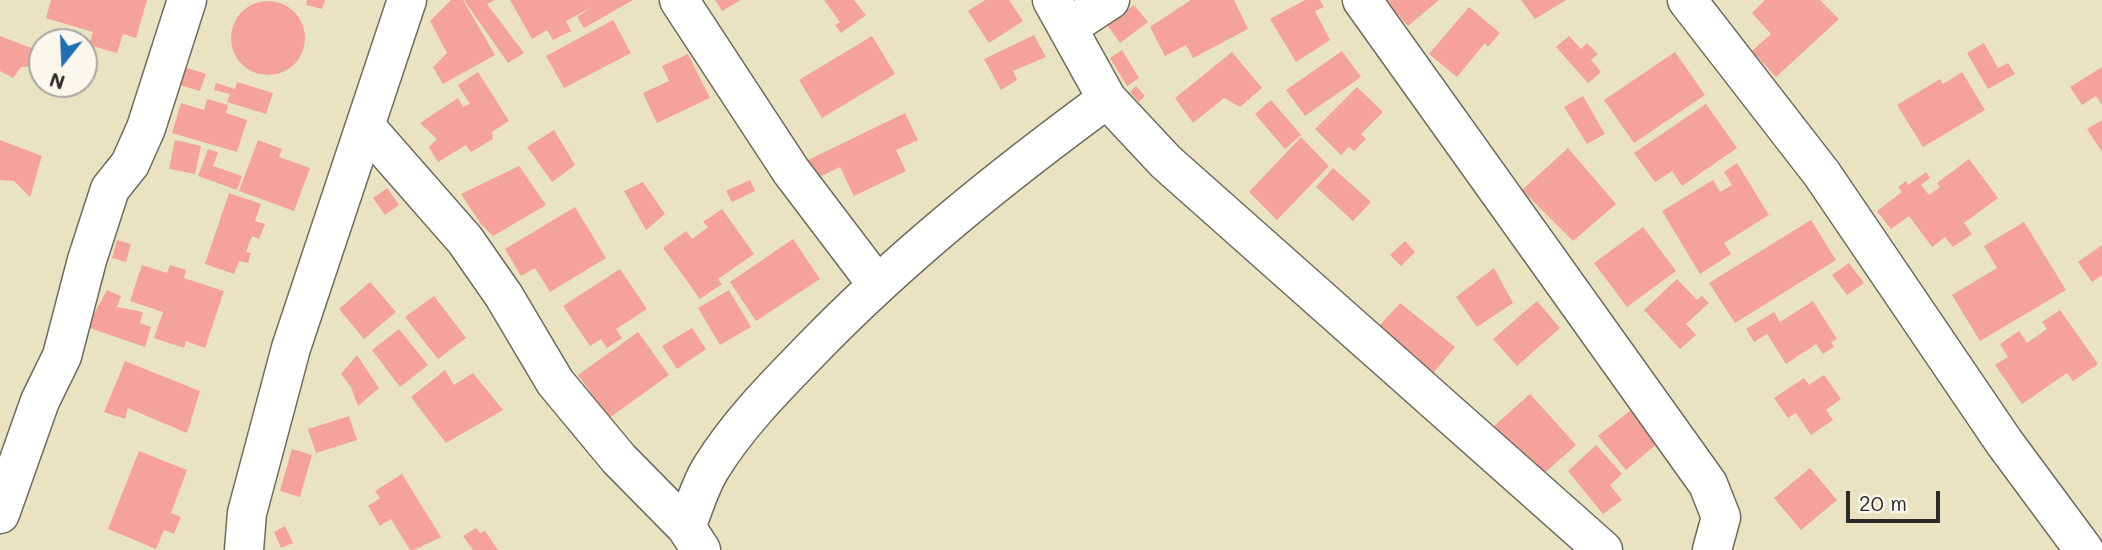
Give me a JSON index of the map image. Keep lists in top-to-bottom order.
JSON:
{
  "scale_bar": "20 m",
  "north": "bottom"
}
